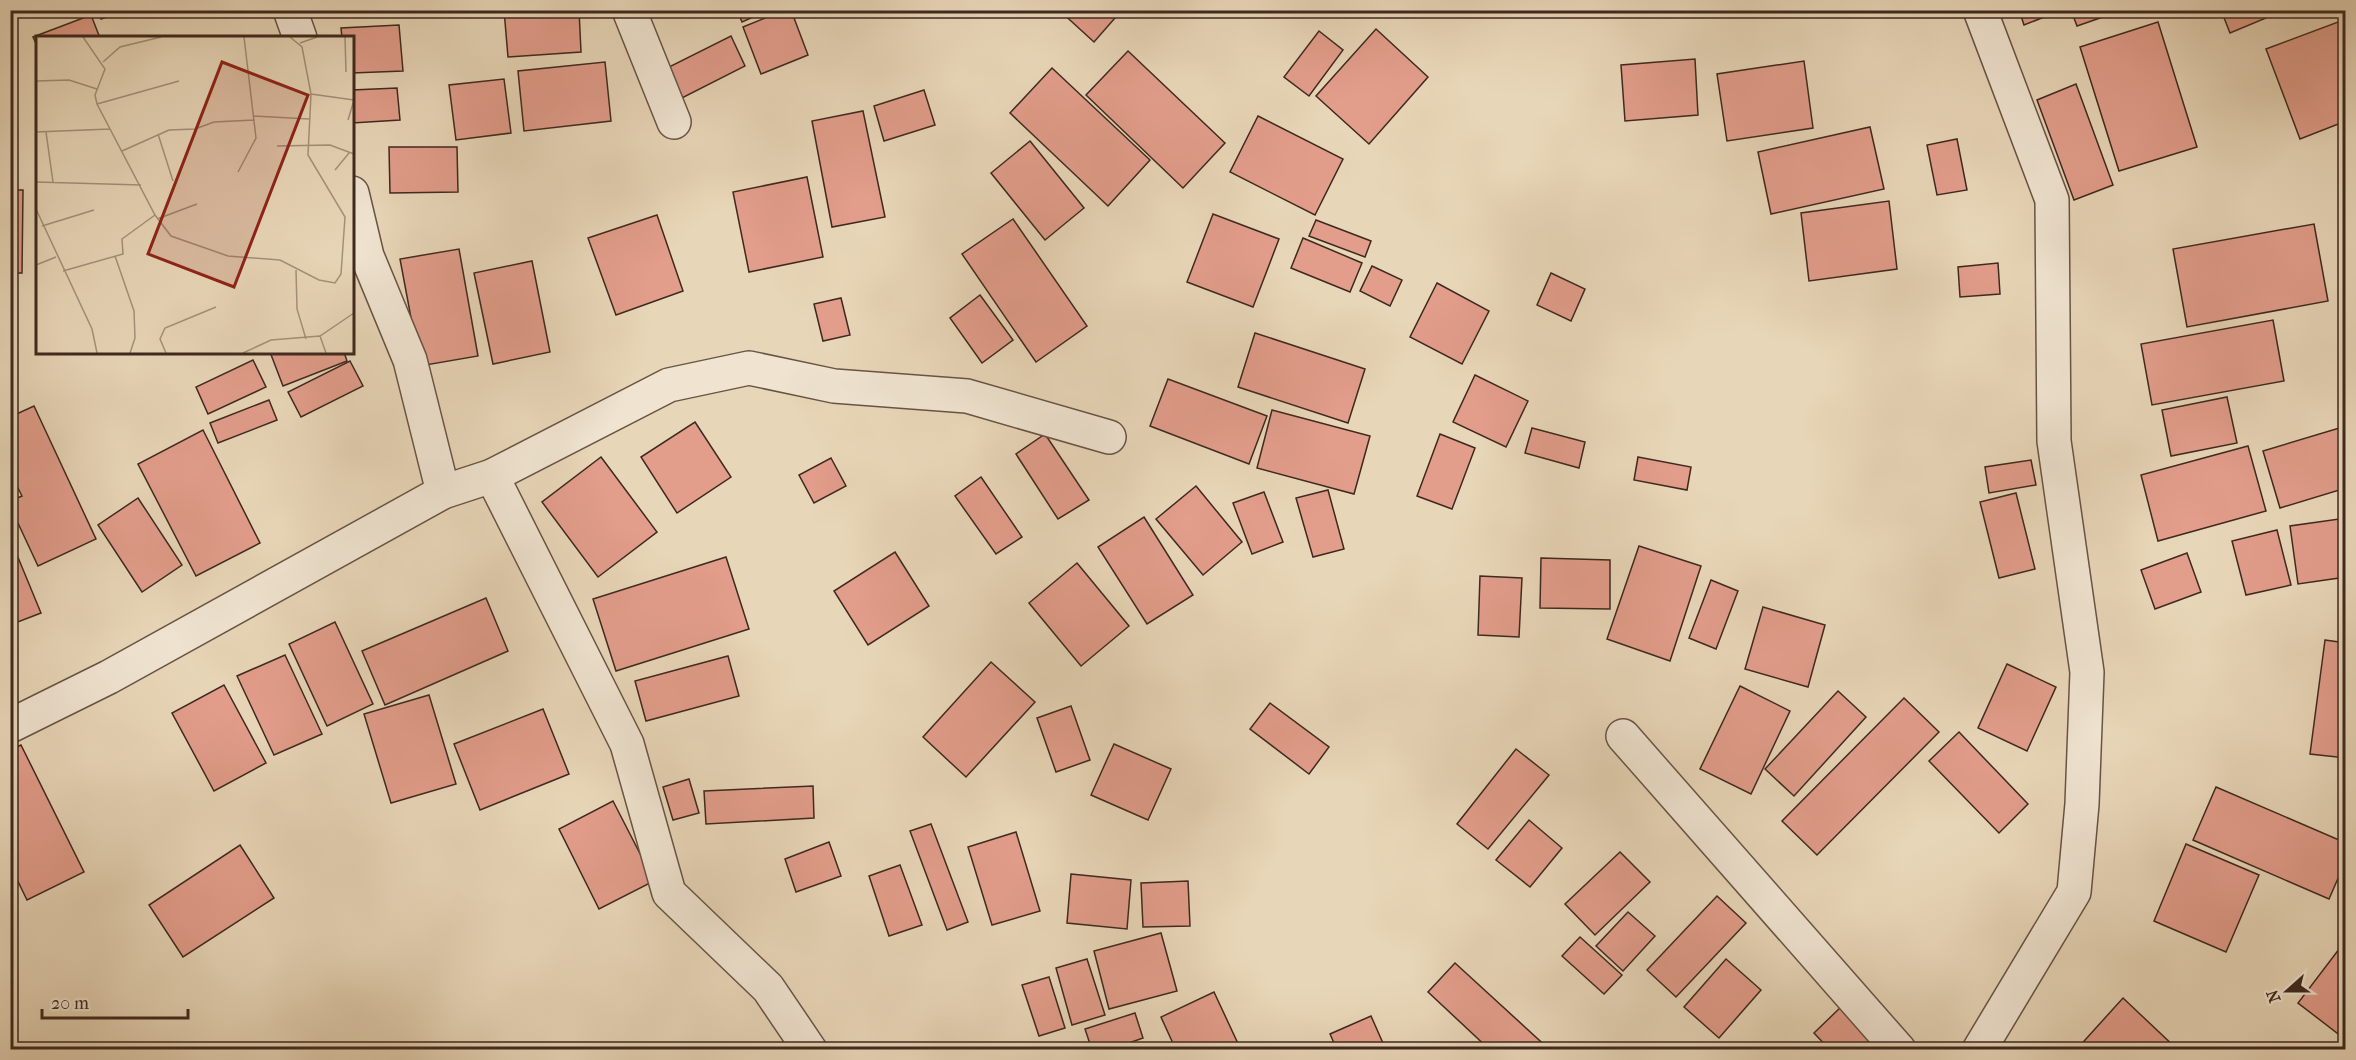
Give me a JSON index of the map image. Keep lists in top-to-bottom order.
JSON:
{
  "scale_bar": "20 m",
  "north": "left"
}
